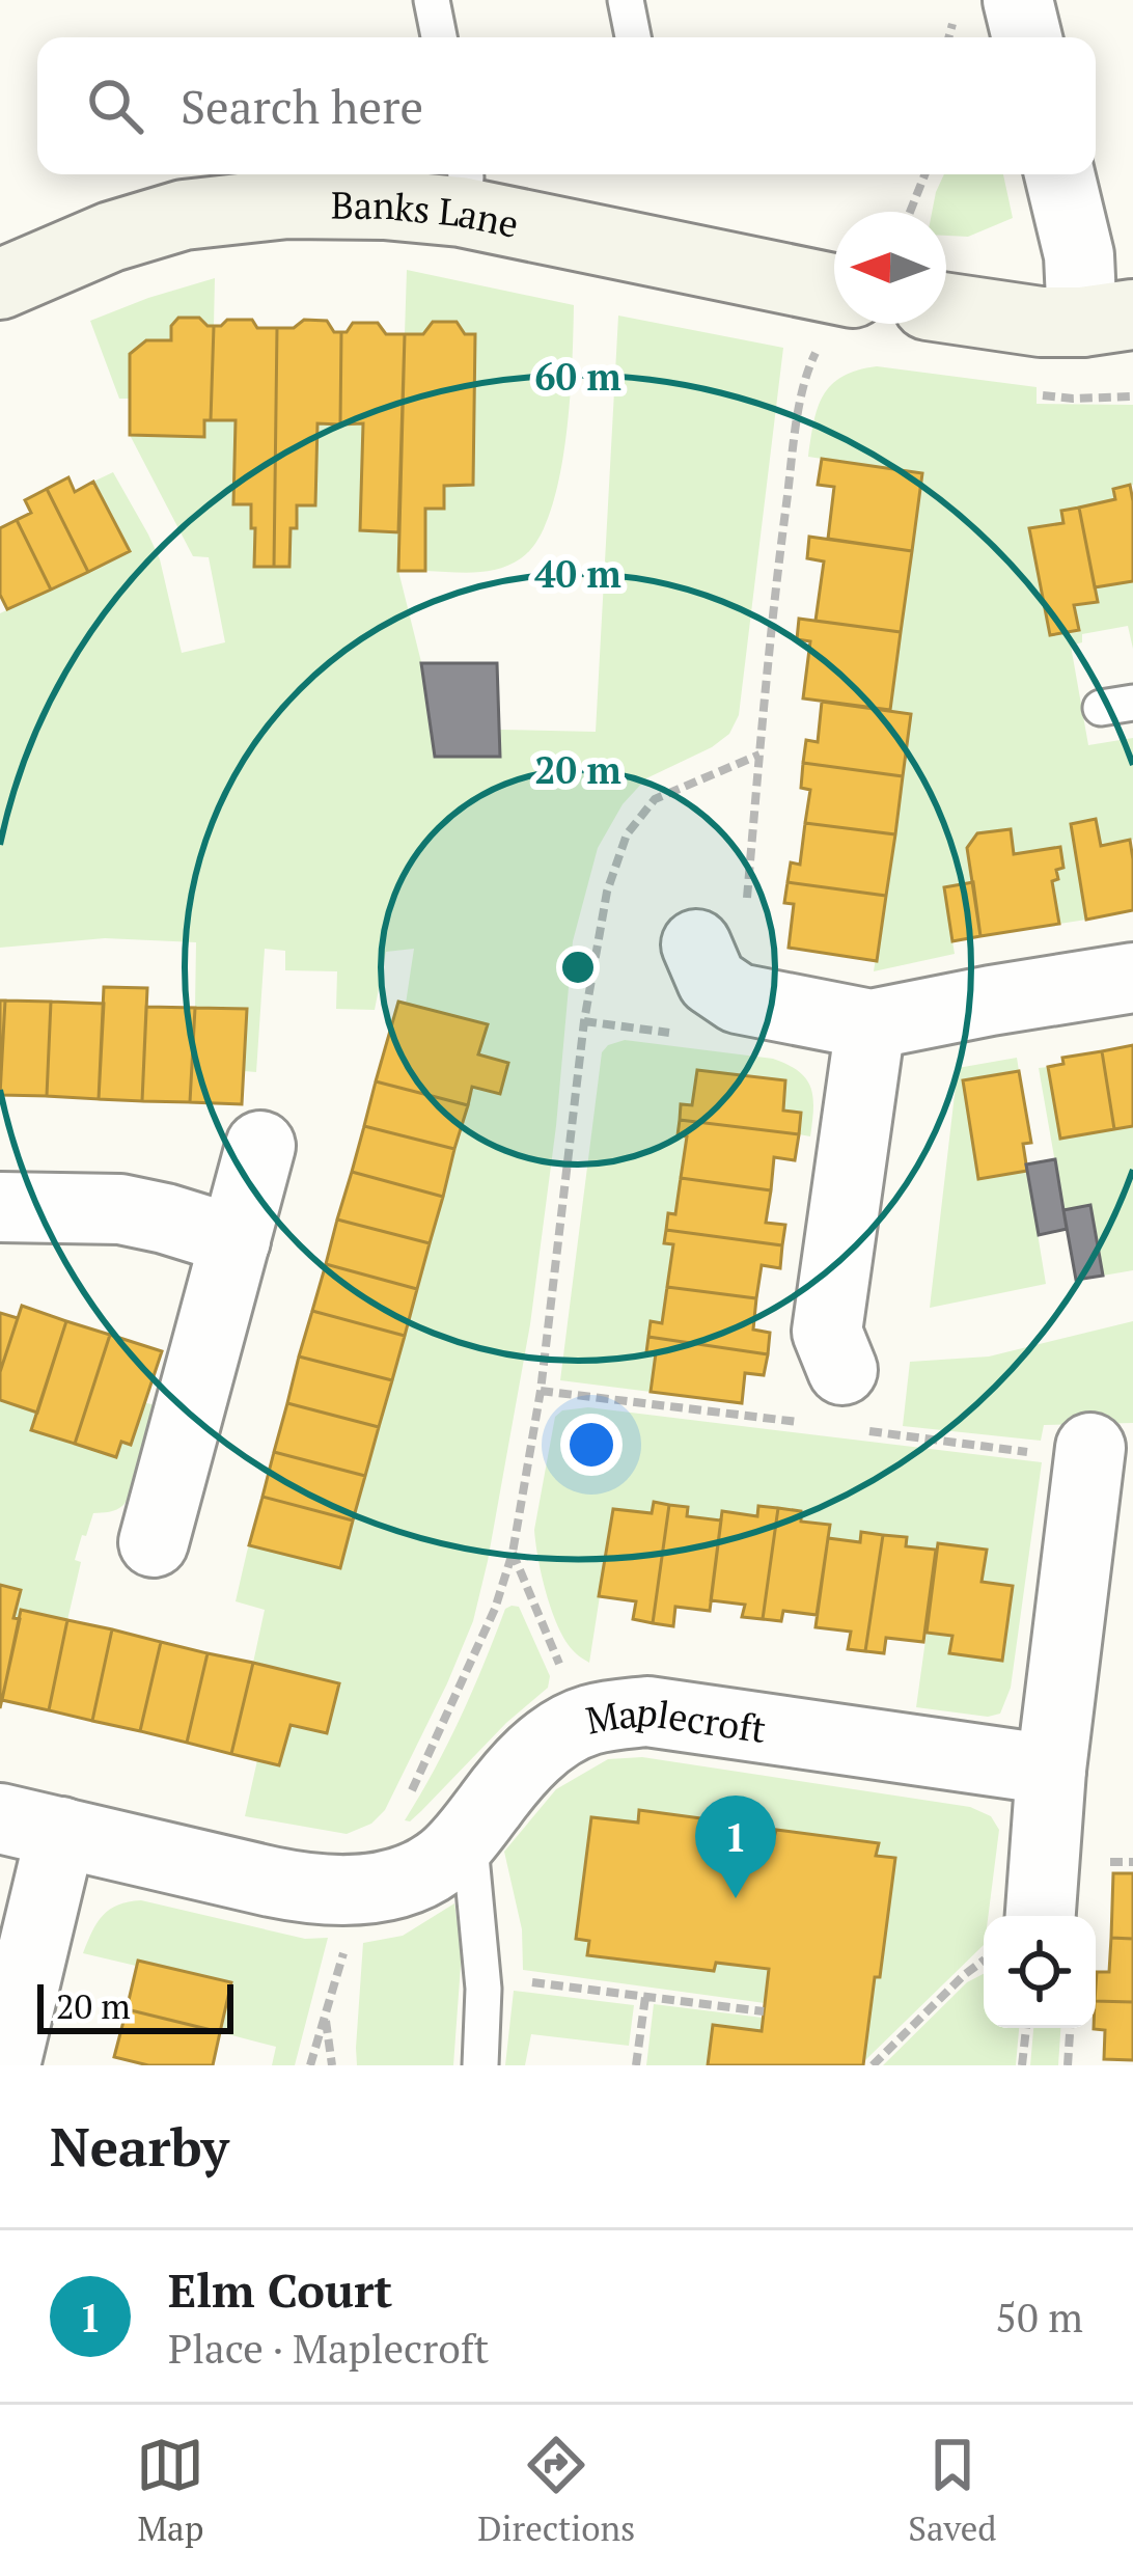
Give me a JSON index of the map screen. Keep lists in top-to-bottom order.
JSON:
{
  "streets": {
    "street": ["Banks Lane", "Maplecroft"]
  },
  "scale_bar": "20 m",
  "north": "left",
  "page": {
    "search": "Search here",
    "pins": "1",
    "scale": "20 m",
    "heading": "Nearby",
    "list": [
      {
        "mark": "1",
        "name": "Elm Court",
        "note": "Place · Maplecroft",
        "value": "50 m"
      }
    ],
    "nav": ["Map", "Directions", "Saved"]
  },
  "rings": ["60 m", "40 m", "20 m"]
}
